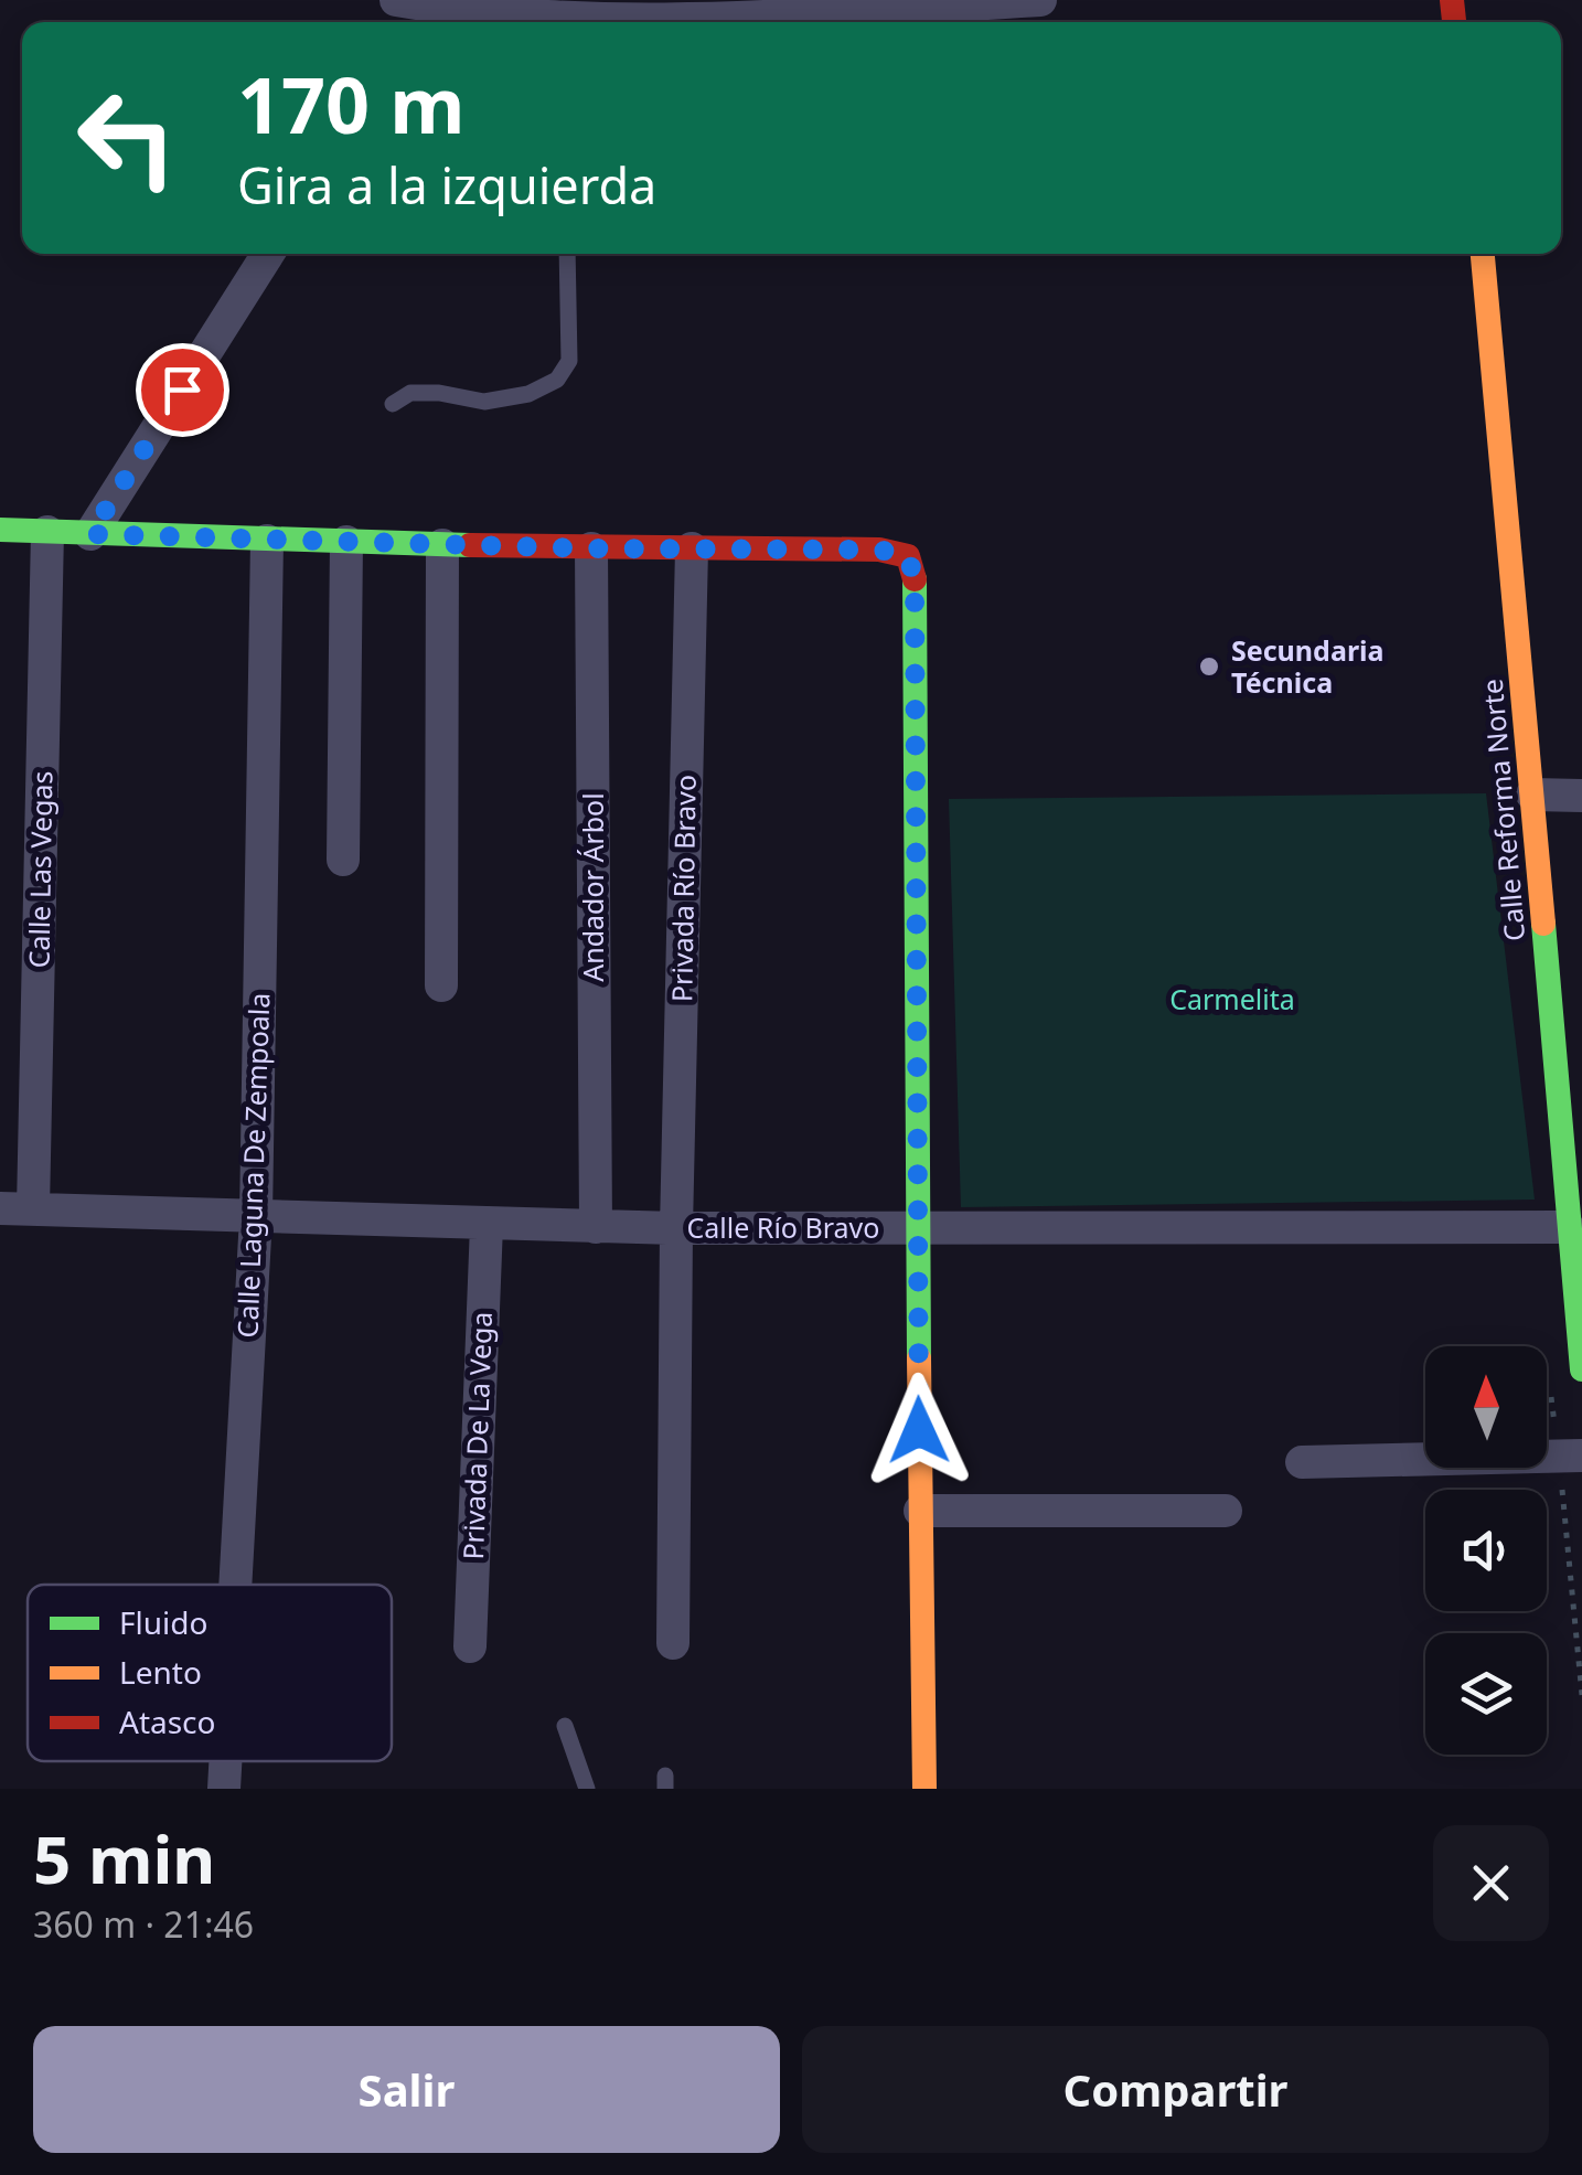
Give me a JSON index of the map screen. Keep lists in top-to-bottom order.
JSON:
{
  "streets": {
    "street": [
      "Calle Reforma Norte",
      "Calle Las Vegas",
      "Andador Árbol",
      "Privada Río Bravo",
      "Calle Laguna De Zempoala",
      "Calle Río Bravo",
      "Privada De La Vega"
    ]
  },
  "crossings": [
    ["Calle Reforma Norte", "Calle Río Bravo"],
    ["Calle Las Vegas", "Calle Río Bravo"],
    ["Andador Árbol", "Calle Río Bravo"],
    ["Privada Río Bravo", "Calle Río Bravo"],
    ["Calle Laguna De Zempoala", "Calle Río Bravo"],
    ["Calle Río Bravo", "Privada De La Vega"]
  ],
  "parks": ["Carmelita"],
  "places": ["Secundaria Técnica"],
  "legend": ["Fluido", "Lento", "Atasco"],
  "north": "top",
  "page": {
    "turn": ["170 m", "Gira a la izquierda"],
    "heading": ["5 min", "360 m · 21:46"],
    "buttons": ["Salir", "Compartir"]
  }
}
